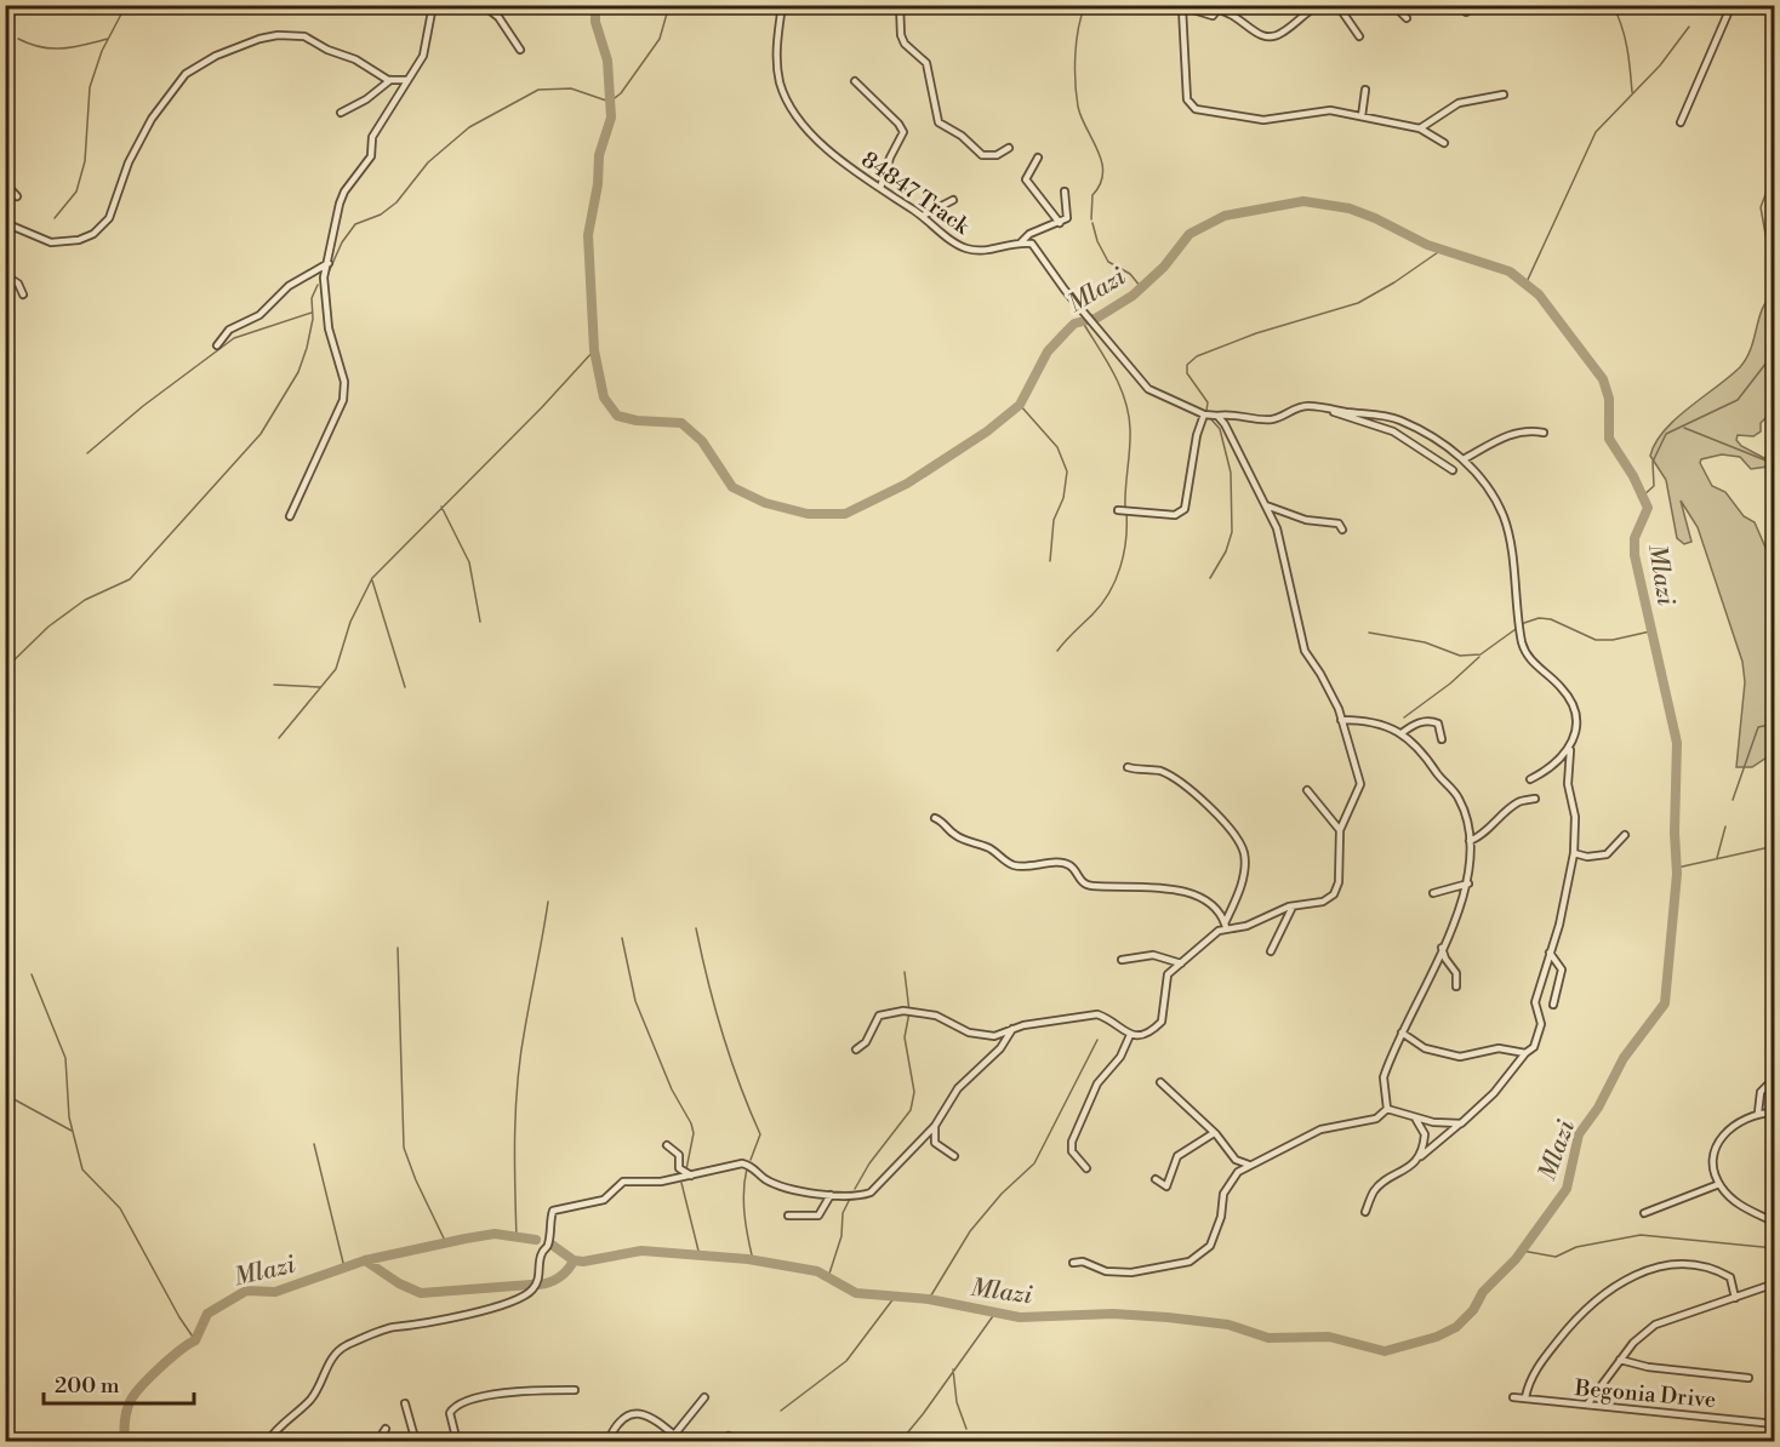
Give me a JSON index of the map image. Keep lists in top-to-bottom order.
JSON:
{
  "streets": {
    "street": ["84847 Track", "Begonia Drive"]
  },
  "water": ["Mlazi"],
  "scale_bar": "200 m"
}
